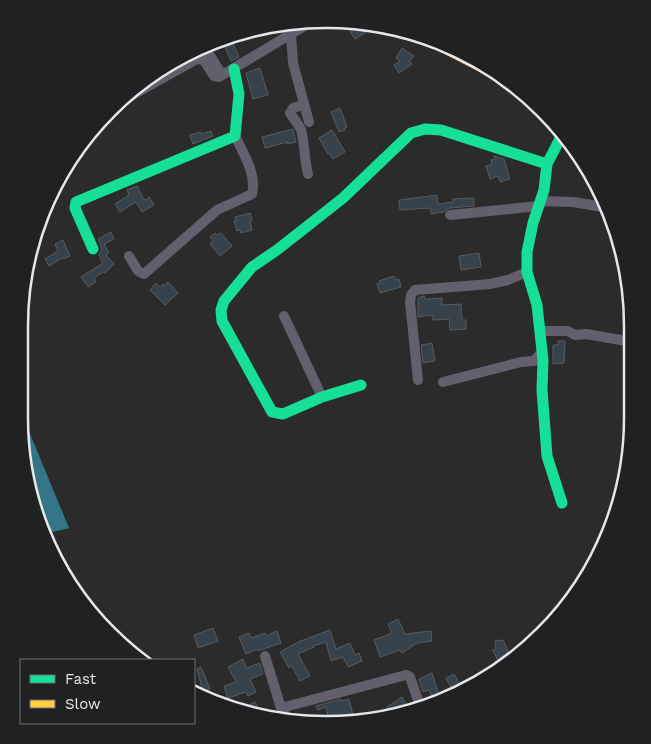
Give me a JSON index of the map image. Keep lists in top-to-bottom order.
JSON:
{
  "legend": ["Fast", "Slow"]
}
